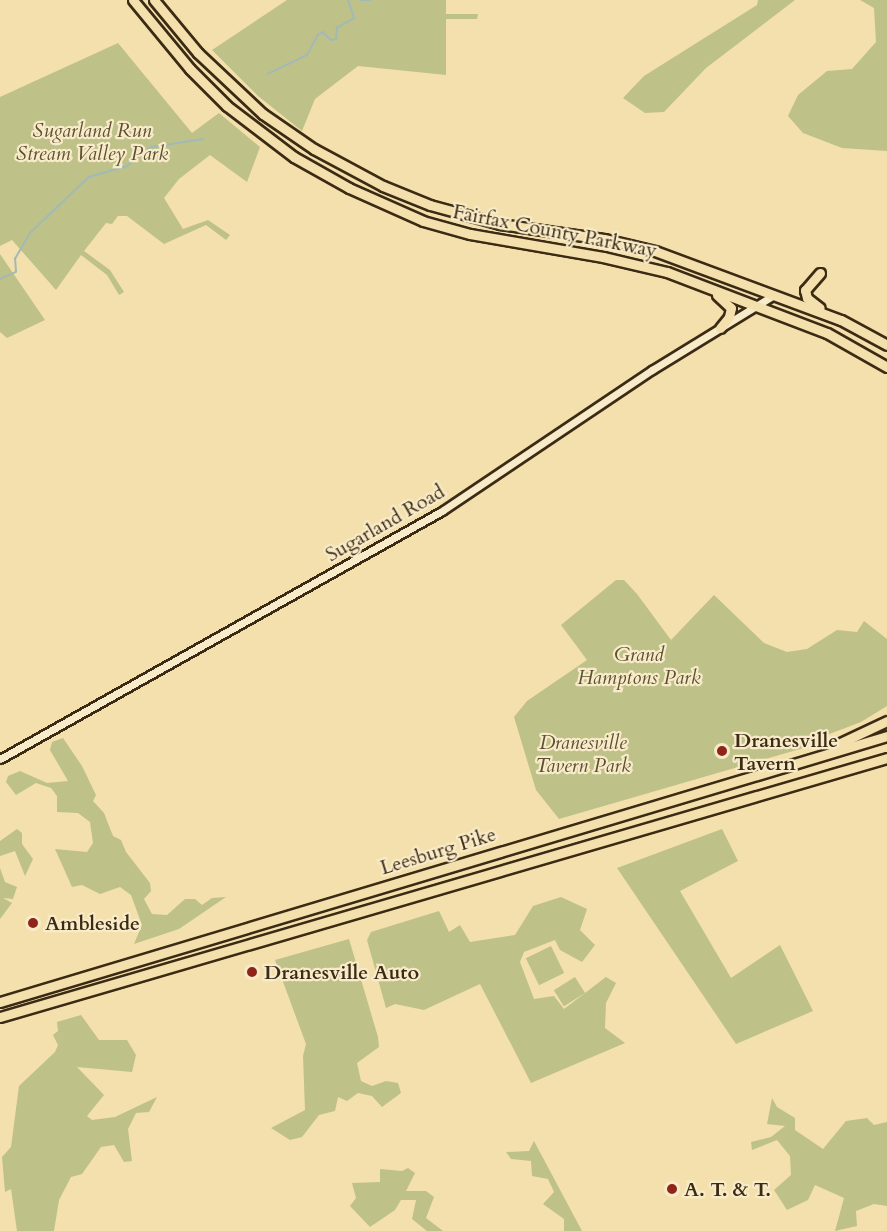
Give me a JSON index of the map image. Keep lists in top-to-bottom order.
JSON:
{
  "streets": {
    "highway": ["Fairfax County Parkway", "Leesburg Pike"],
    "street": ["Sugarland Road"]
  },
  "crossings": [
    ["Fairfax County Parkway", "Sugarland Road"]
  ],
  "parks": ["Sugarland Run Stream Valley Park", "Grand Hamptons Park", "Dranesville Tavern Park"],
  "places": [
    "Dranesville Tavern",
    "Ambleside",
    "Dranesville Auto",
    "A. T. & T."
  ]
}
